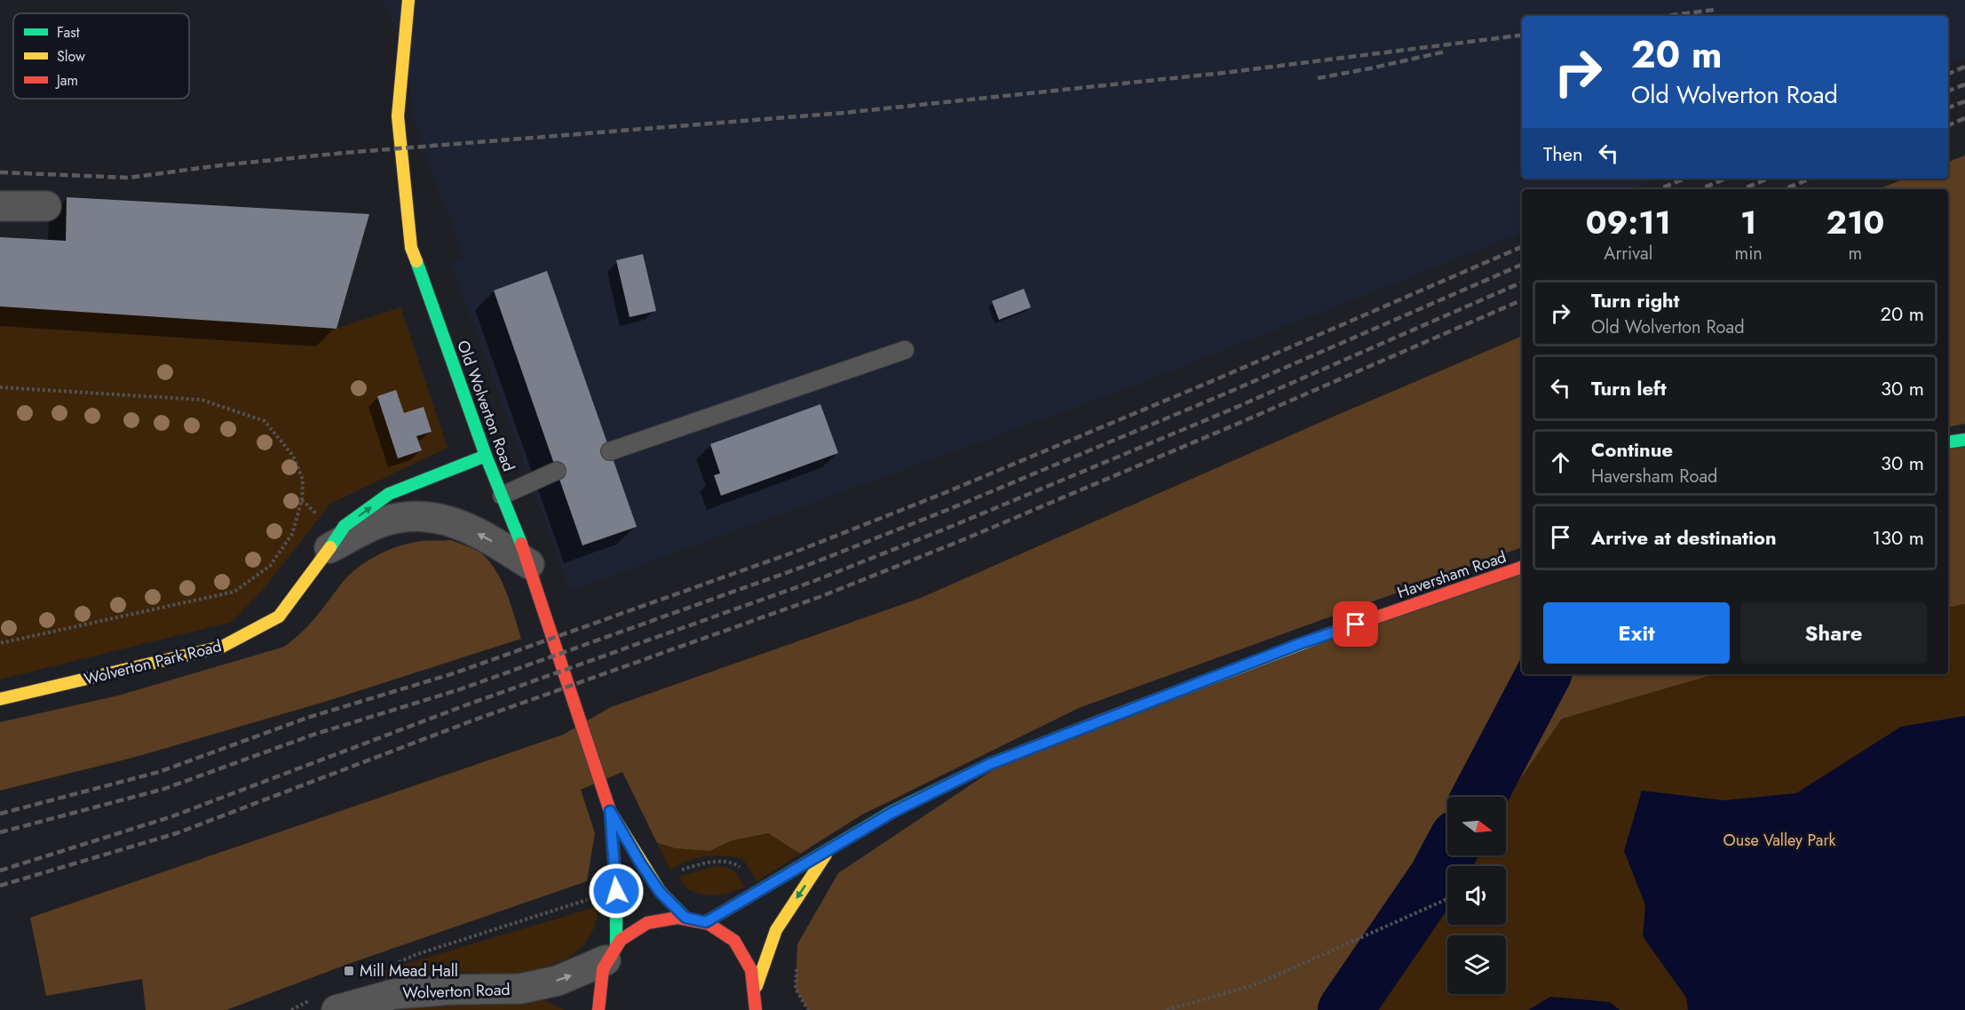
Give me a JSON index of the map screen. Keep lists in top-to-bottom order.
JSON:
{
  "streets": {
    "street": [
      "Old Wolverton Road",
      "Haversham Road",
      "Wolverton Park Road",
      "Wolverton Road"
    ]
  },
  "crossings": [
    ["Old Wolverton Road", "Wolverton Park Road"],
    ["Old Wolverton Road", "Wolverton Road"]
  ],
  "one_way": ["Wolverton Road"],
  "parks": ["Ouse Valley Park"],
  "places": {
    "transit": ["Mill Mead Hall"]
  },
  "legend": ["Fast", "Slow", "Jam"],
  "north": "right",
  "page": {
    "turn": ["20 m", "Old Wolverton Road"],
    "then": "Then",
    "eta": [
      "09:11",
      "Arrival",
      "1",
      "min",
      "210",
      "m"
    ],
    "list": [
      {
        "name": "Turn right",
        "note": "Old Wolverton Road",
        "value": "20 m"
      },
      {
        "name": "Turn left",
        "value": "30 m"
      },
      {
        "name": "Continue",
        "note": "Haversham Road",
        "value": "30 m"
      },
      {
        "name": "Arrive at destination",
        "value": "130 m"
      }
    ],
    "buttons": ["Exit", "Share"]
  }
}
